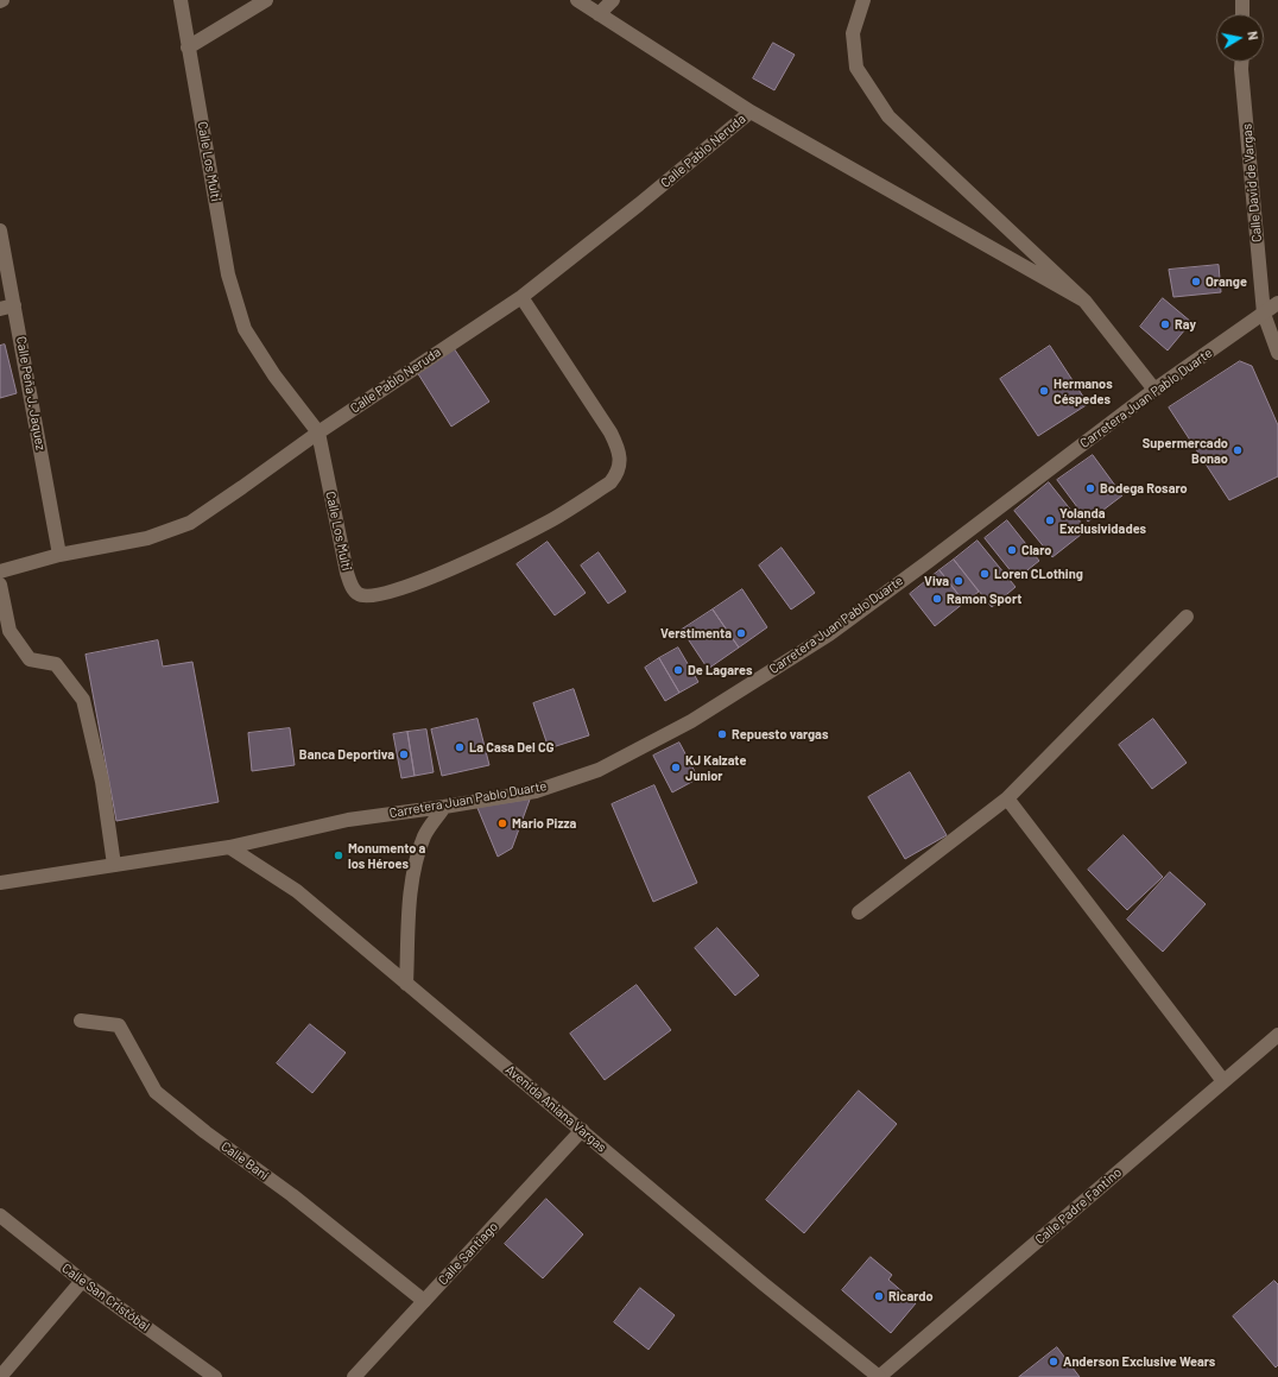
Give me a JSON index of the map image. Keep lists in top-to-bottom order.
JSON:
{
  "streets": {
    "street": [
      "Calle Pablo Neruda",
      "Calle Los Multi",
      "Calle David de Vargas",
      "Calle Peña J. Jaquez",
      "Carretera Juan Pablo Duarte",
      "Avenida Aniana Vargas",
      "Calle Baní",
      "Calle Padre Fantino",
      "Calle Santiago",
      "Calle San Cristóbal"
    ]
  },
  "crossings": [
    ["Calle Pablo Neruda", "Calle Los Multi"],
    ["Calle Pablo Neruda", "Calle Peña J. Jaquez"],
    ["Calle David de Vargas", "Carretera Juan Pablo Duarte"],
    ["Carretera Juan Pablo Duarte", "Avenida Aniana Vargas"],
    ["Avenida Aniana Vargas", "Calle Padre Fantino"],
    ["Avenida Aniana Vargas", "Calle Santiago"],
    ["Calle Baní", "Calle Santiago"]
  ],
  "places": [
    "Orange",
    "Ray",
    "Hermanos Céspedes",
    "Supermercado Bonao",
    "Bodega Rosaro",
    "Yolanda Exclusividades",
    "Claro",
    "Loren CLothing",
    "Viva",
    "Ramon Sport",
    "Verstimenta",
    "De Lagares",
    "Repuesto vargas",
    "La Casa Del CG",
    "Banca Deportiva",
    "KJ Kalzate Junior",
    "Mario Pizza",
    "Monumento a los Héroes",
    "Ricardo",
    "Anderson Exclusive Wears"
  ],
  "north": "right"
}
